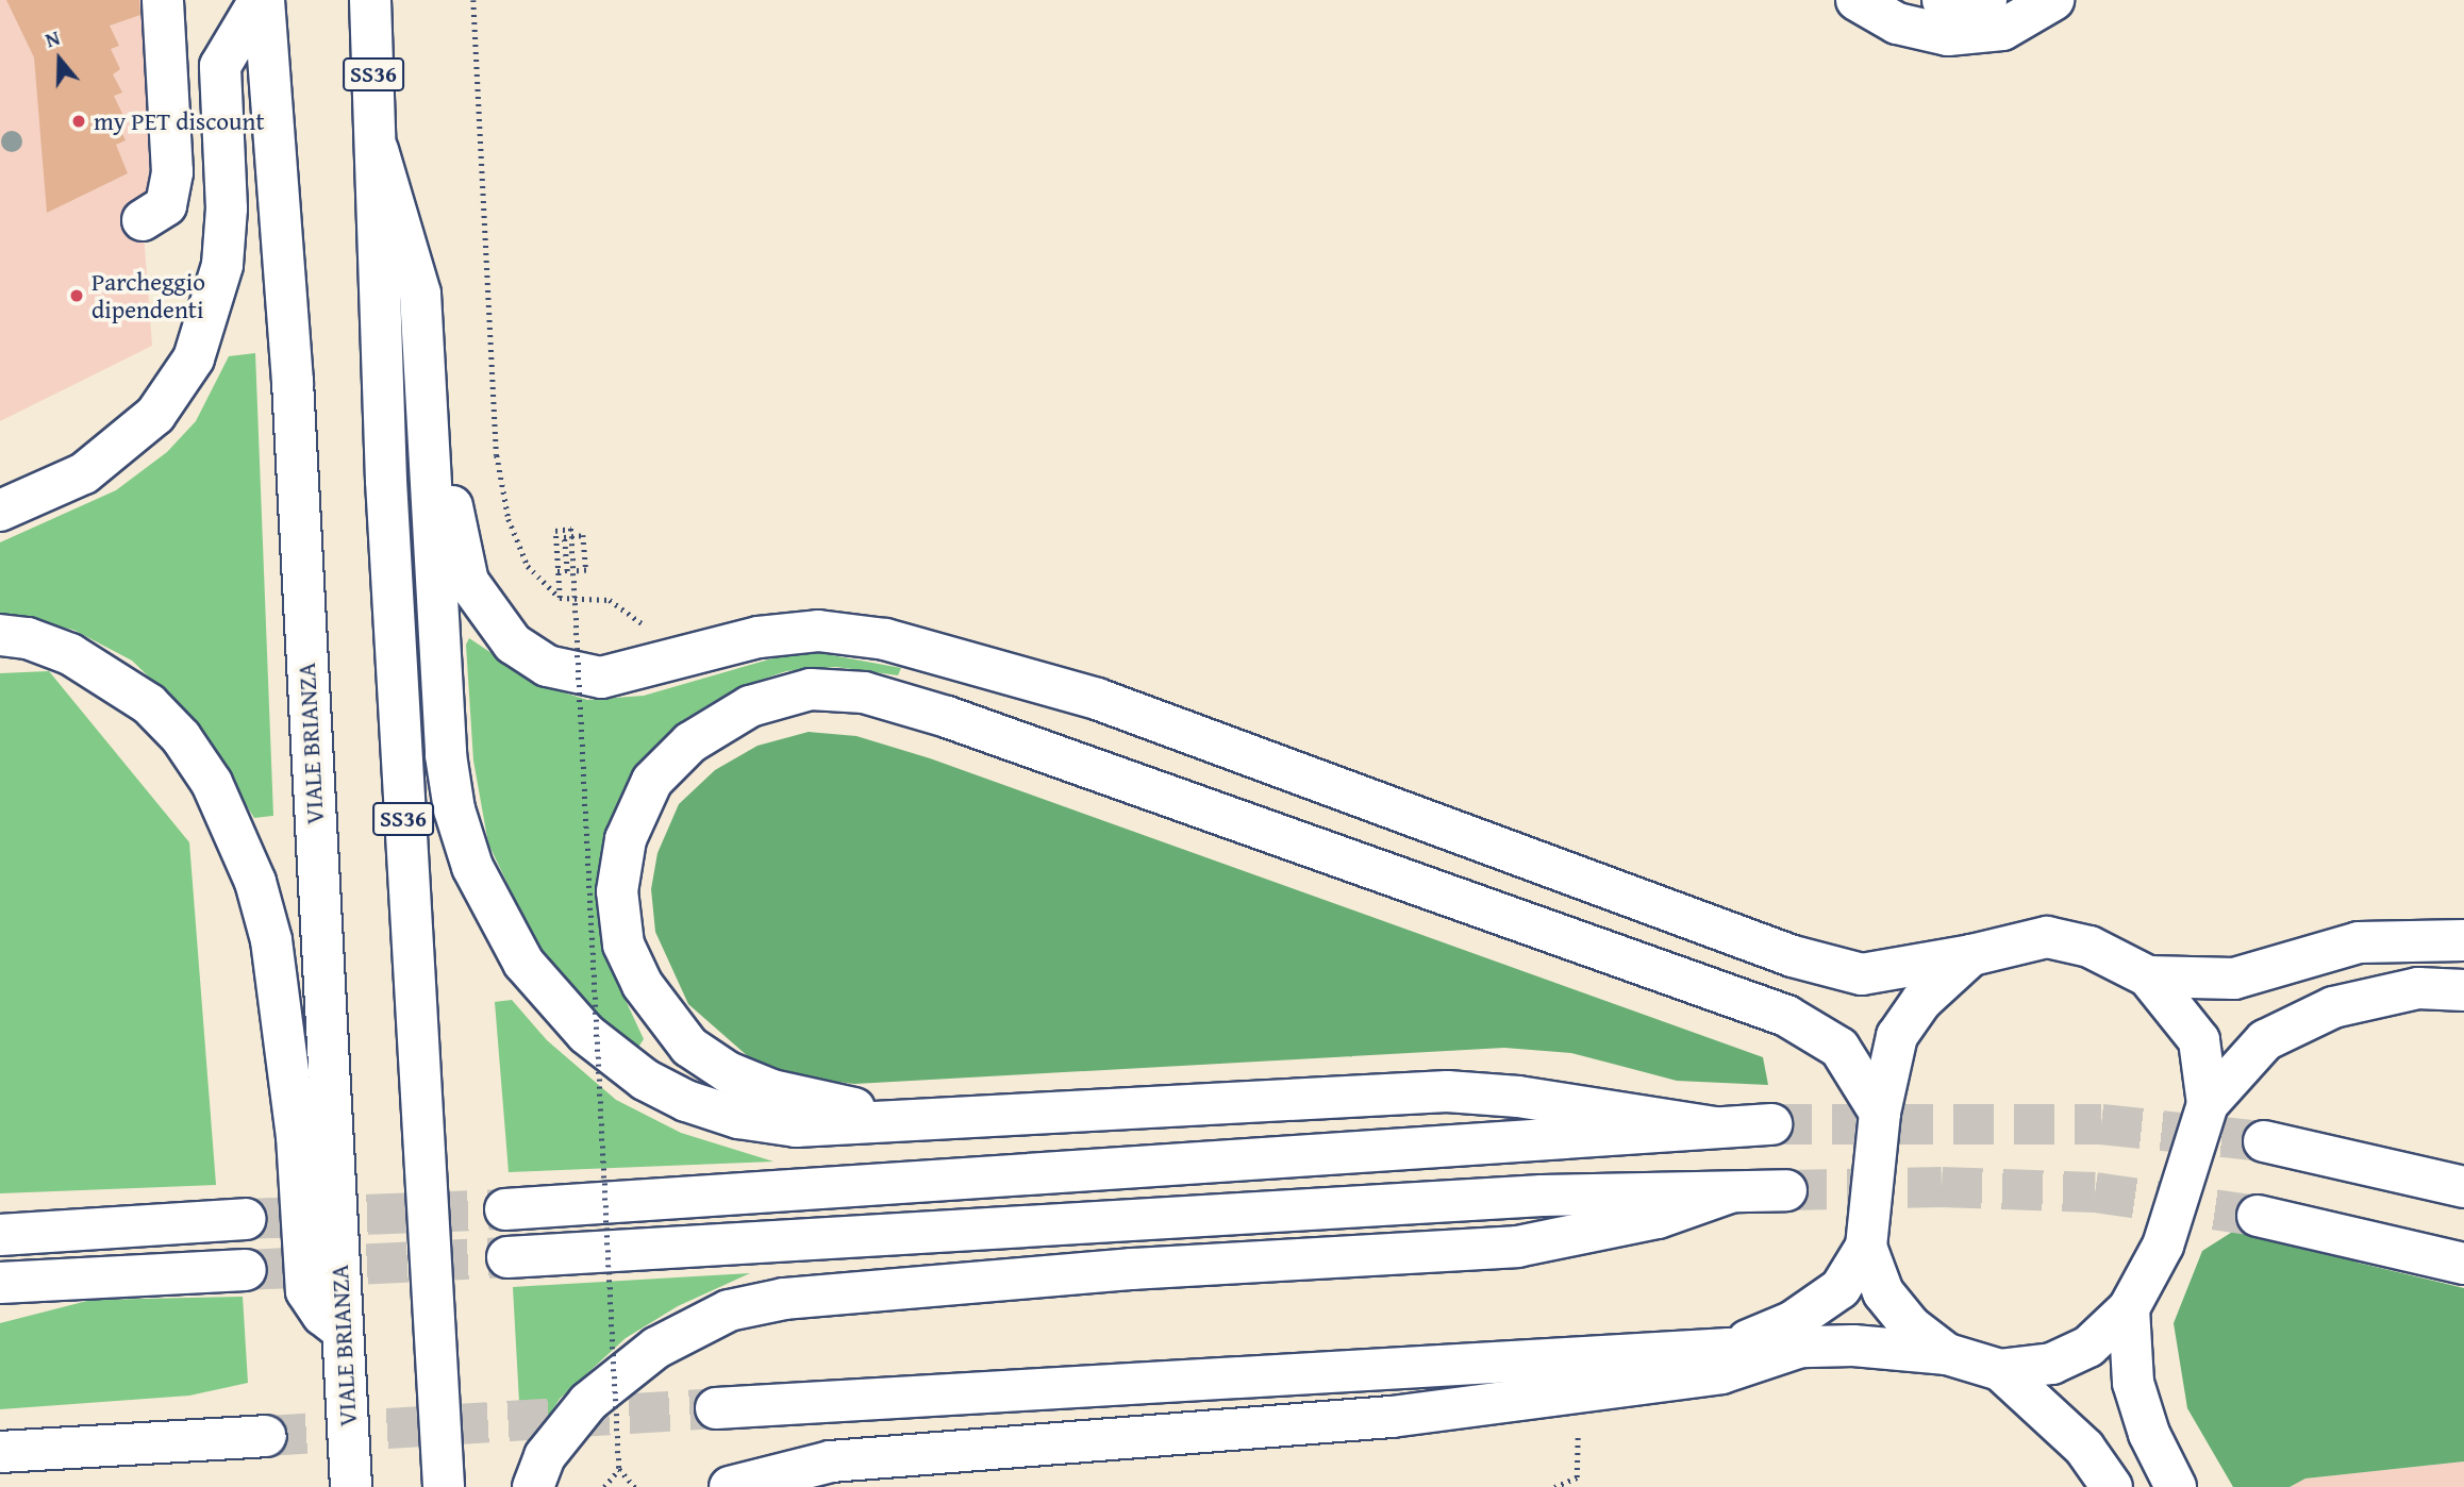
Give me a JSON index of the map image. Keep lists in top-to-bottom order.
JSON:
{
  "streets": {
    "main road": ["SS36", "VIALE BRIANZA"]
  },
  "places": ["my PET discount", "Parcheggio dipendenti"],
  "north": "top"
}
